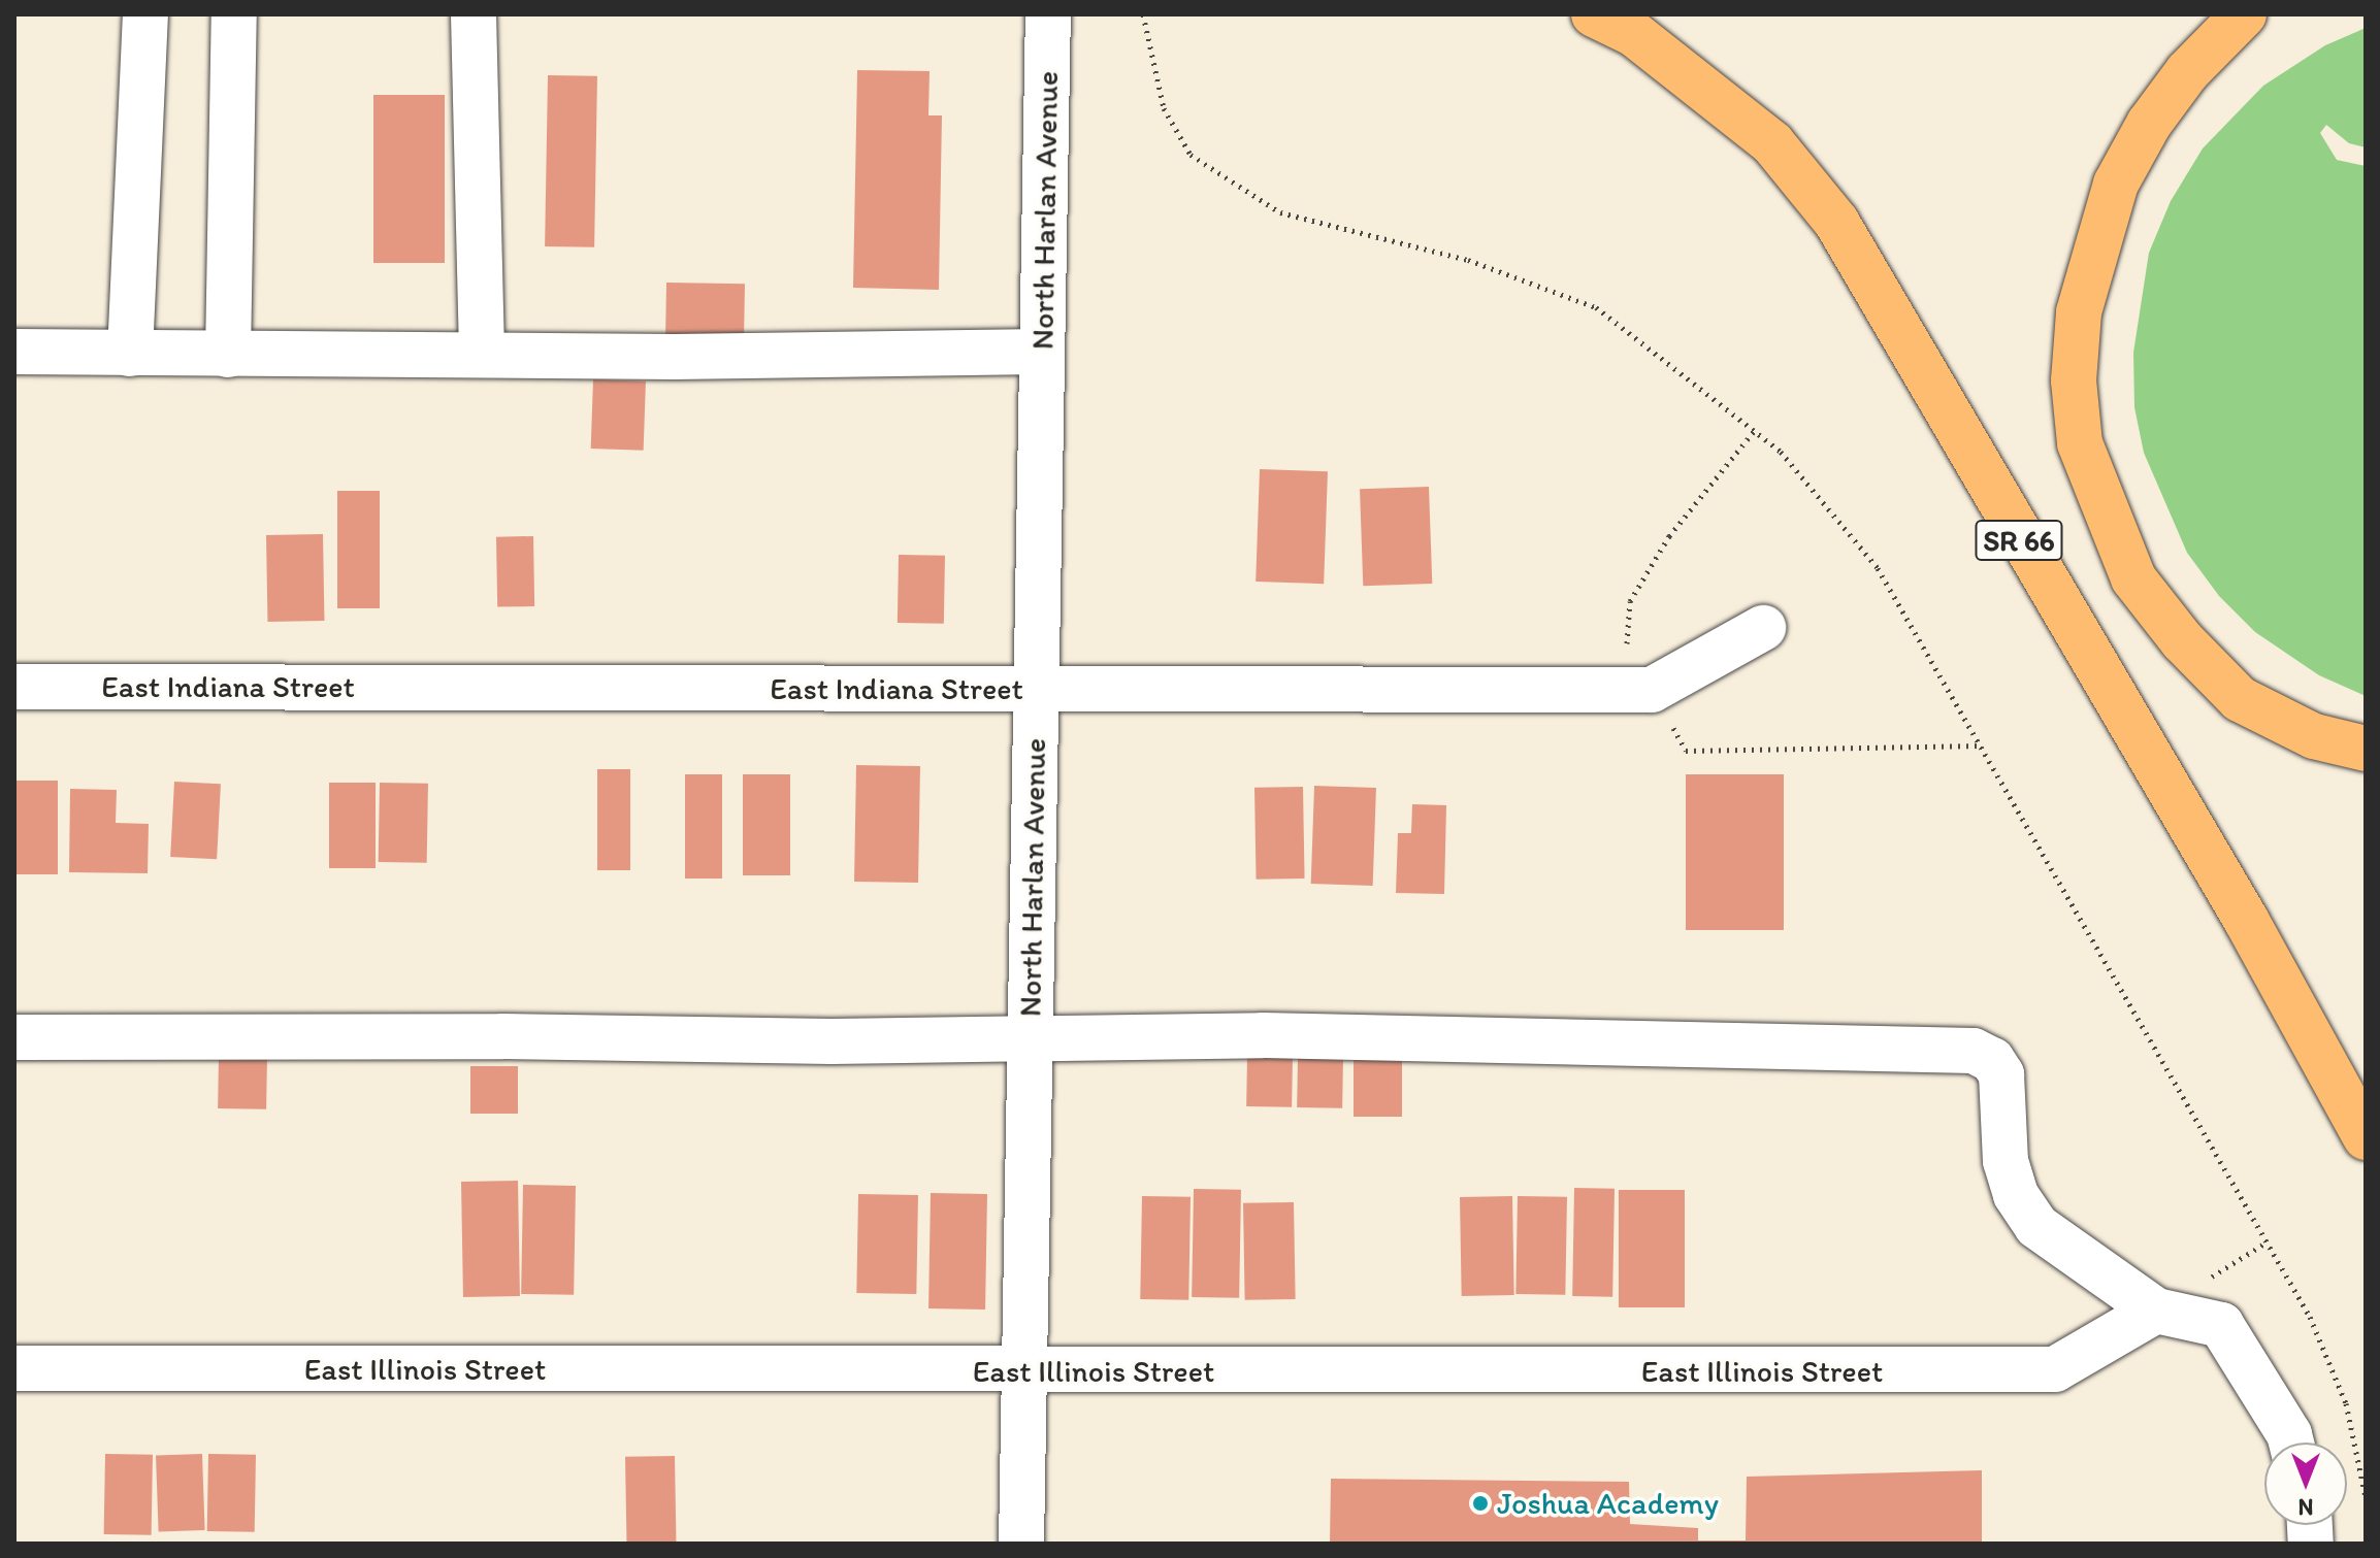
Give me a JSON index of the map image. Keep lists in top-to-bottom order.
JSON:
{
  "streets": {
    "highway": ["SR 66"],
    "street": ["North Harlan Avenue", "East Indiana Street", "East Illinois Street"]
  },
  "crossings": [
    ["North Harlan Avenue", "East Indiana Street"],
    ["North Harlan Avenue", "East Illinois Street"]
  ],
  "places": ["Joshua Academy"],
  "north": "bottom"
}
